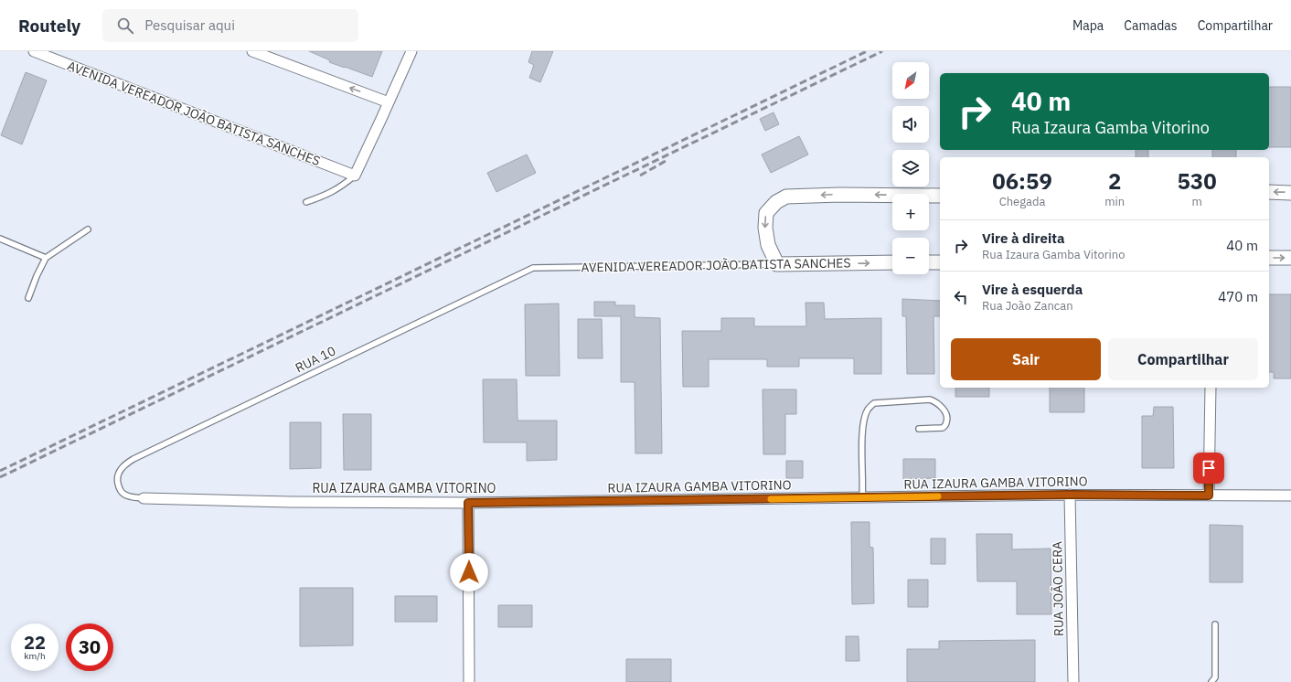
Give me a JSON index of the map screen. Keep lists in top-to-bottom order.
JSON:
{
  "streets": {
    "street": ["AVENIDA VEREADOR JOÃO BATISTA SANCHES", "RUA IZAURA GAMBA VITORINO", "RUA JOÃO CERA"],
    "lane": ["RUA 10"]
  },
  "crossings": [
    ["AVENIDA VEREADOR JOÃO BATISTA SANCHES", "RUA 10"],
    ["RUA 10", "RUA IZAURA GAMBA VITORINO"],
    ["RUA IZAURA GAMBA VITORINO", "RUA JOÃO CERA"]
  ],
  "north": "bottom left",
  "page": {
    "header": "Routely",
    "search": "Pesquisar aqui",
    "nav": ["Mapa", "Camadas", "Compartilhar"],
    "map_buttons": ["+", "−"],
    "turn": ["40 m", "Rua Izaura Gamba Vitorino"],
    "eta": [
      "06:59",
      "Chegada",
      "2",
      "min",
      "530",
      "m"
    ],
    "list": [
      {
        "name": "Vire à direita",
        "note": "Rua Izaura Gamba Vitorino",
        "value": "40 m"
      },
      {
        "name": "Vire à esquerda",
        "note": "Rua João Zancan",
        "value": "470 m"
      }
    ],
    "buttons": ["Sair", "Compartilhar"],
    "speed": "22 km/h",
    "limit": "30"
  }
}
